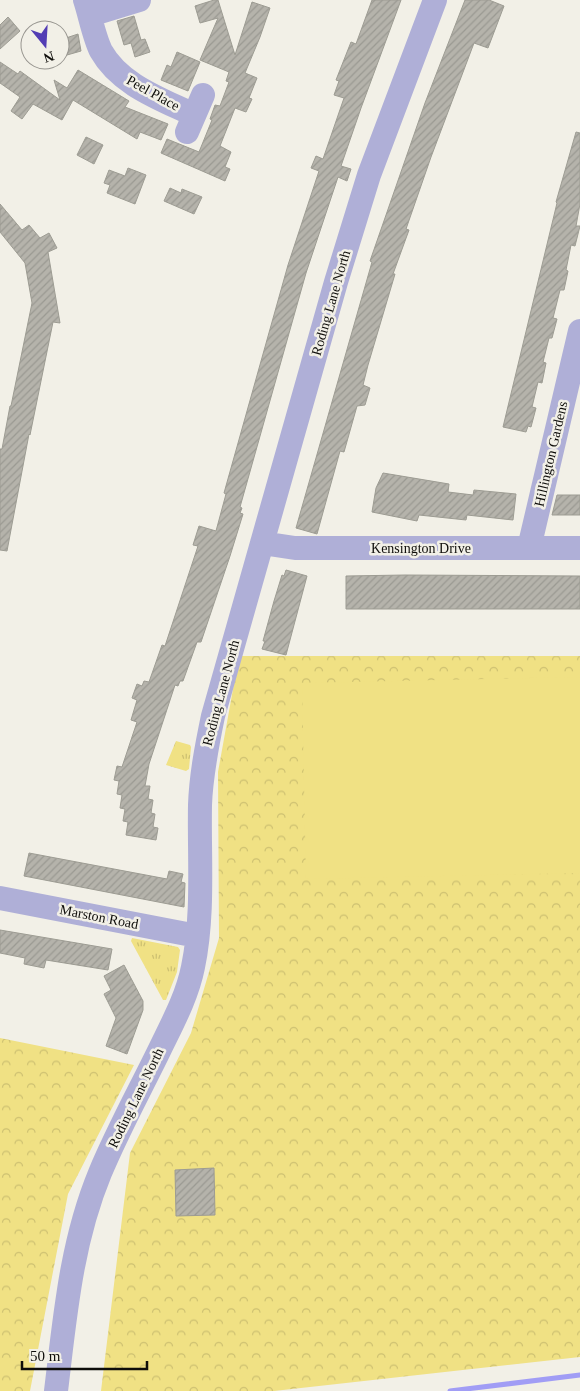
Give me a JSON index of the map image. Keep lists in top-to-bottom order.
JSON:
{
  "streets": {
    "street": [
      "Peel Place",
      "Roding Lane North",
      "Hillington Gardens",
      "Kensington Drive",
      "Marston Road"
    ]
  },
  "crossings": [
    ["Roding Lane North", "Kensington Drive"],
    ["Roding Lane North", "Marston Road"],
    ["Hillington Gardens", "Kensington Drive"]
  ],
  "scale_bar": "50 m",
  "north": "bottom"
}
